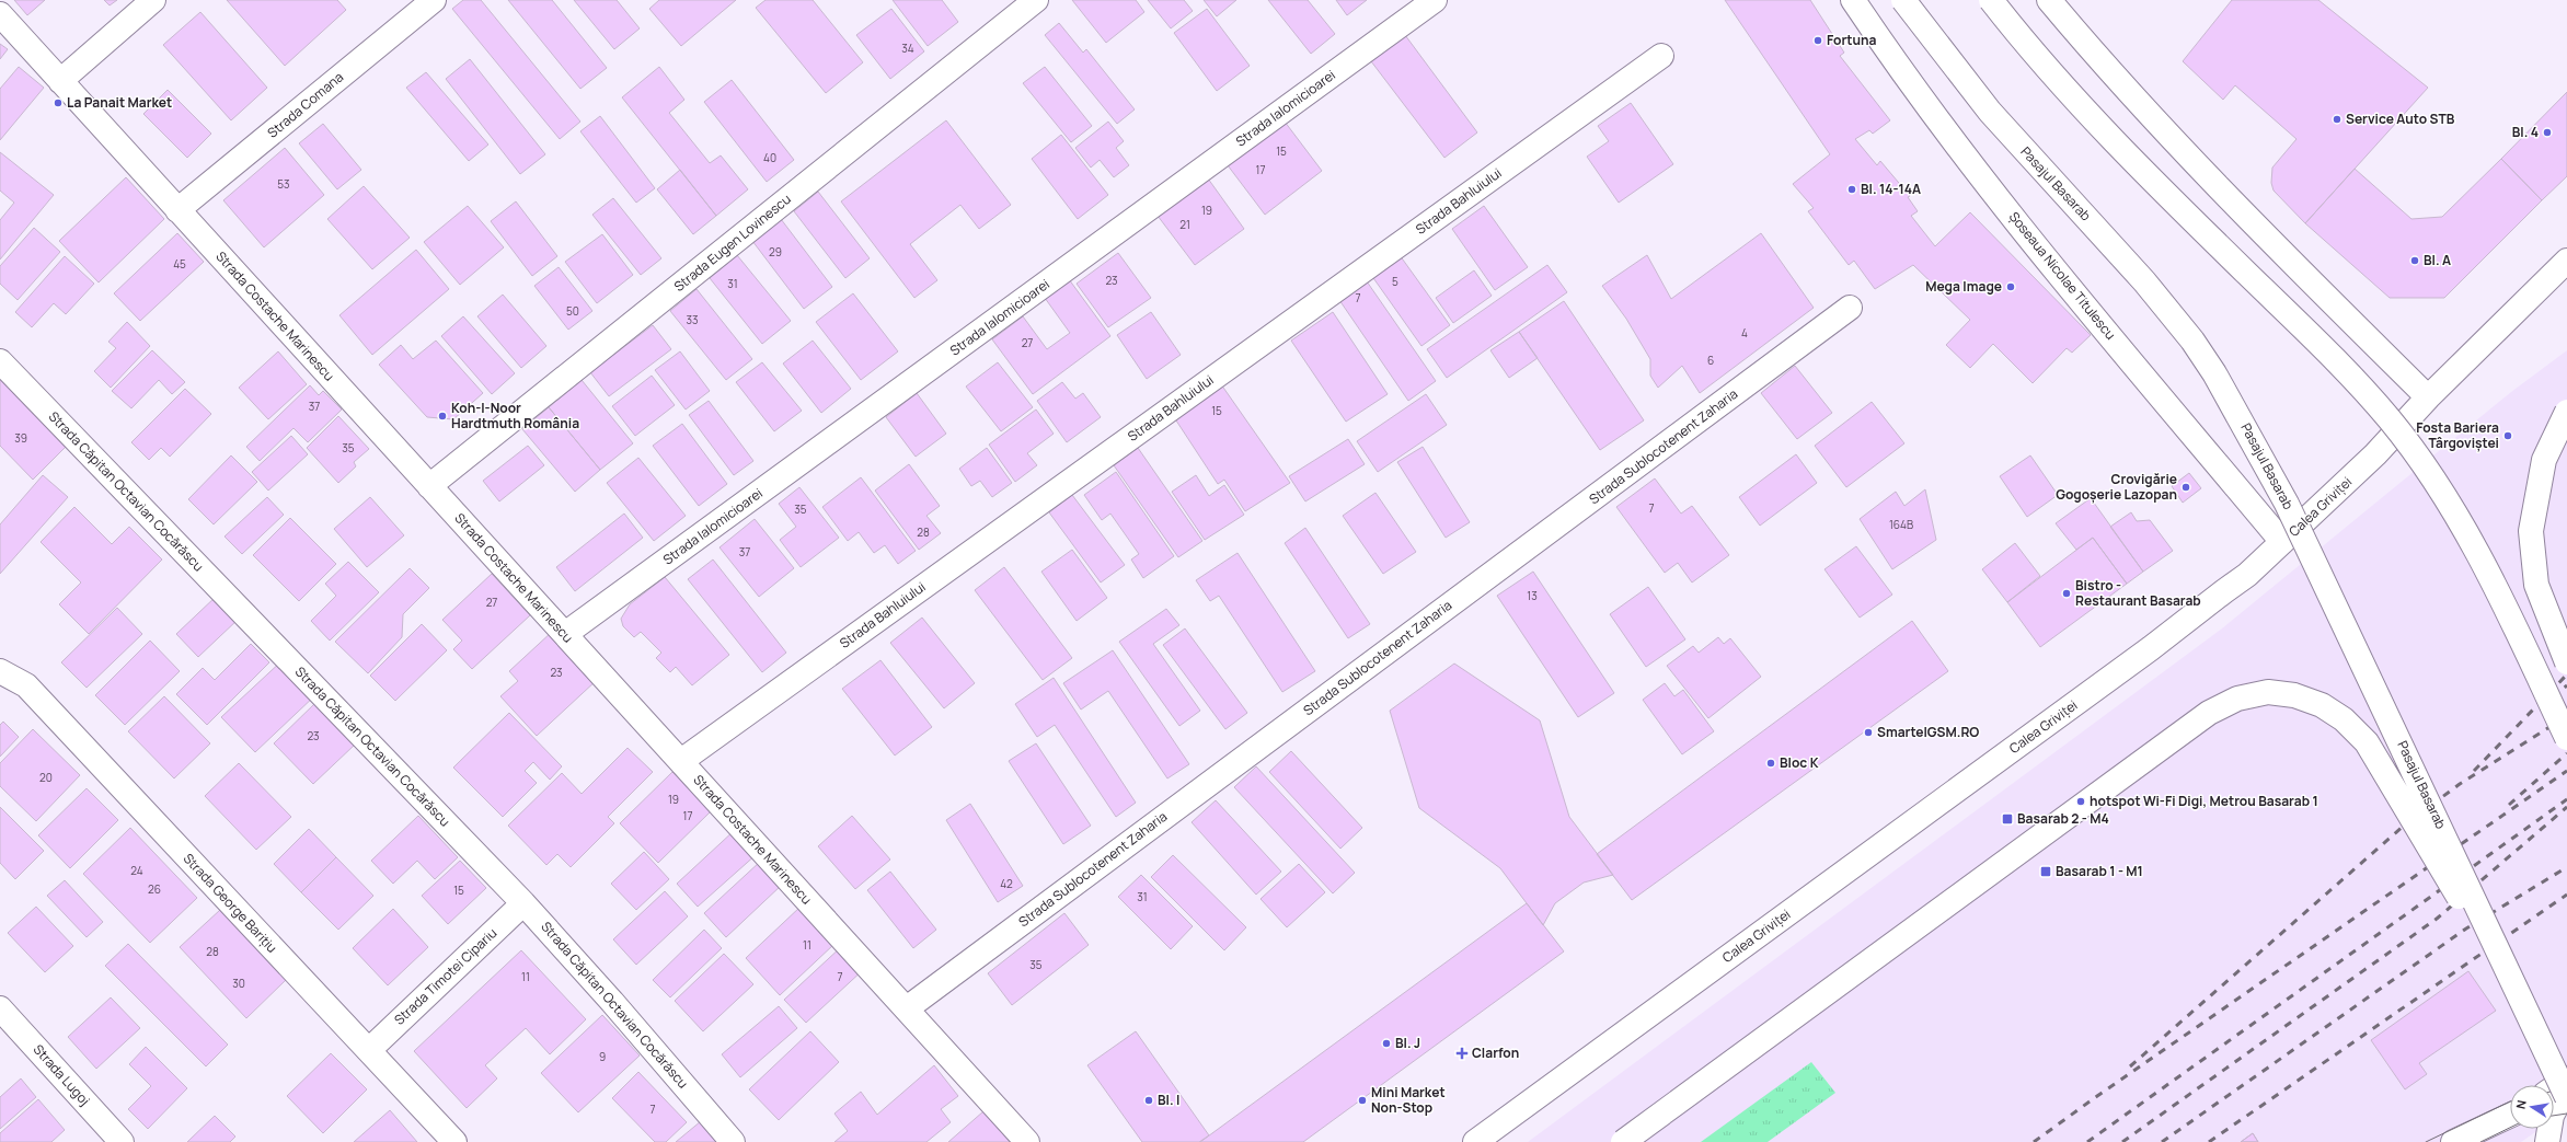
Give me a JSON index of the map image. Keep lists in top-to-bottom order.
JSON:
{
  "streets": {
    "street": [
      "Strada Comana",
      "Strada Ialomicioarei",
      "Pasajul Basarab",
      "Strada Bahluiului",
      "Strada Eugen Lovinescu",
      "Șoseaua Nicolae Titulescu",
      "Strada Costache Marinescu",
      "Strada Sublocotenent Zaharia",
      "Strada Căpitan Octavian Cocărăscu",
      "Calea Griviței",
      "Strada George Barițiu",
      "Strada Timotei Cipariu",
      "Strada Lugoj"
    ]
  },
  "crossings": [
    ["Strada Comana", "Strada Costache Marinescu"],
    ["Strada Ialomicioarei", "Strada Costache Marinescu"],
    ["Strada Bahluiului", "Strada Costache Marinescu"],
    ["Strada Eugen Lovinescu", "Strada Costache Marinescu"],
    ["Șoseaua Nicolae Titulescu", "Calea Griviței"],
    ["Strada Costache Marinescu", "Strada Sublocotenent Zaharia"],
    ["Strada Căpitan Octavian Cocărăscu", "Strada Timotei Cipariu"],
    ["Strada George Barițiu", "Strada Timotei Cipariu"]
  ],
  "places": {
    "other": [
      "Fortuna",
      "La Panait Market",
      "Service Auto STB",
      "Bl. 4",
      "Bl. 14-14A",
      "Bl. A",
      "Mega Image",
      "Koh-I-Noor Hardtmuth România",
      "Fosta Bariera Târgoviștei",
      "Crovigărie Gogoșerie Lazopan",
      "Bistro - Restaurant Basarab",
      "SmartelGSM.RO",
      "Bloc K",
      "hotspot Wi-Fi Digi, Metrou Basarab 1",
      "Bl. J",
      "Bl. I",
      "Mini Market Non-Stop"
    ],
    "transit": ["Basarab 2 - M4", "Basarab 1 - M1"],
    "health": ["Clarfon"]
  },
  "house_numbers": [
    "34",
    "15",
    "40",
    "17",
    "53",
    "19",
    "21",
    "29",
    "45",
    "23",
    "5",
    "31",
    "7",
    "50",
    "33",
    "4",
    "27",
    "6",
    "37",
    "15",
    "39",
    "35",
    "7",
    "35",
    "164B",
    "28",
    "37",
    "13",
    "27",
    "23",
    "23",
    "20",
    "19",
    "17",
    "24",
    "42",
    "26",
    "15",
    "31",
    "11",
    "28",
    "35",
    "11",
    "7",
    "30",
    "9",
    "7"
  ],
  "north": "left"
}
